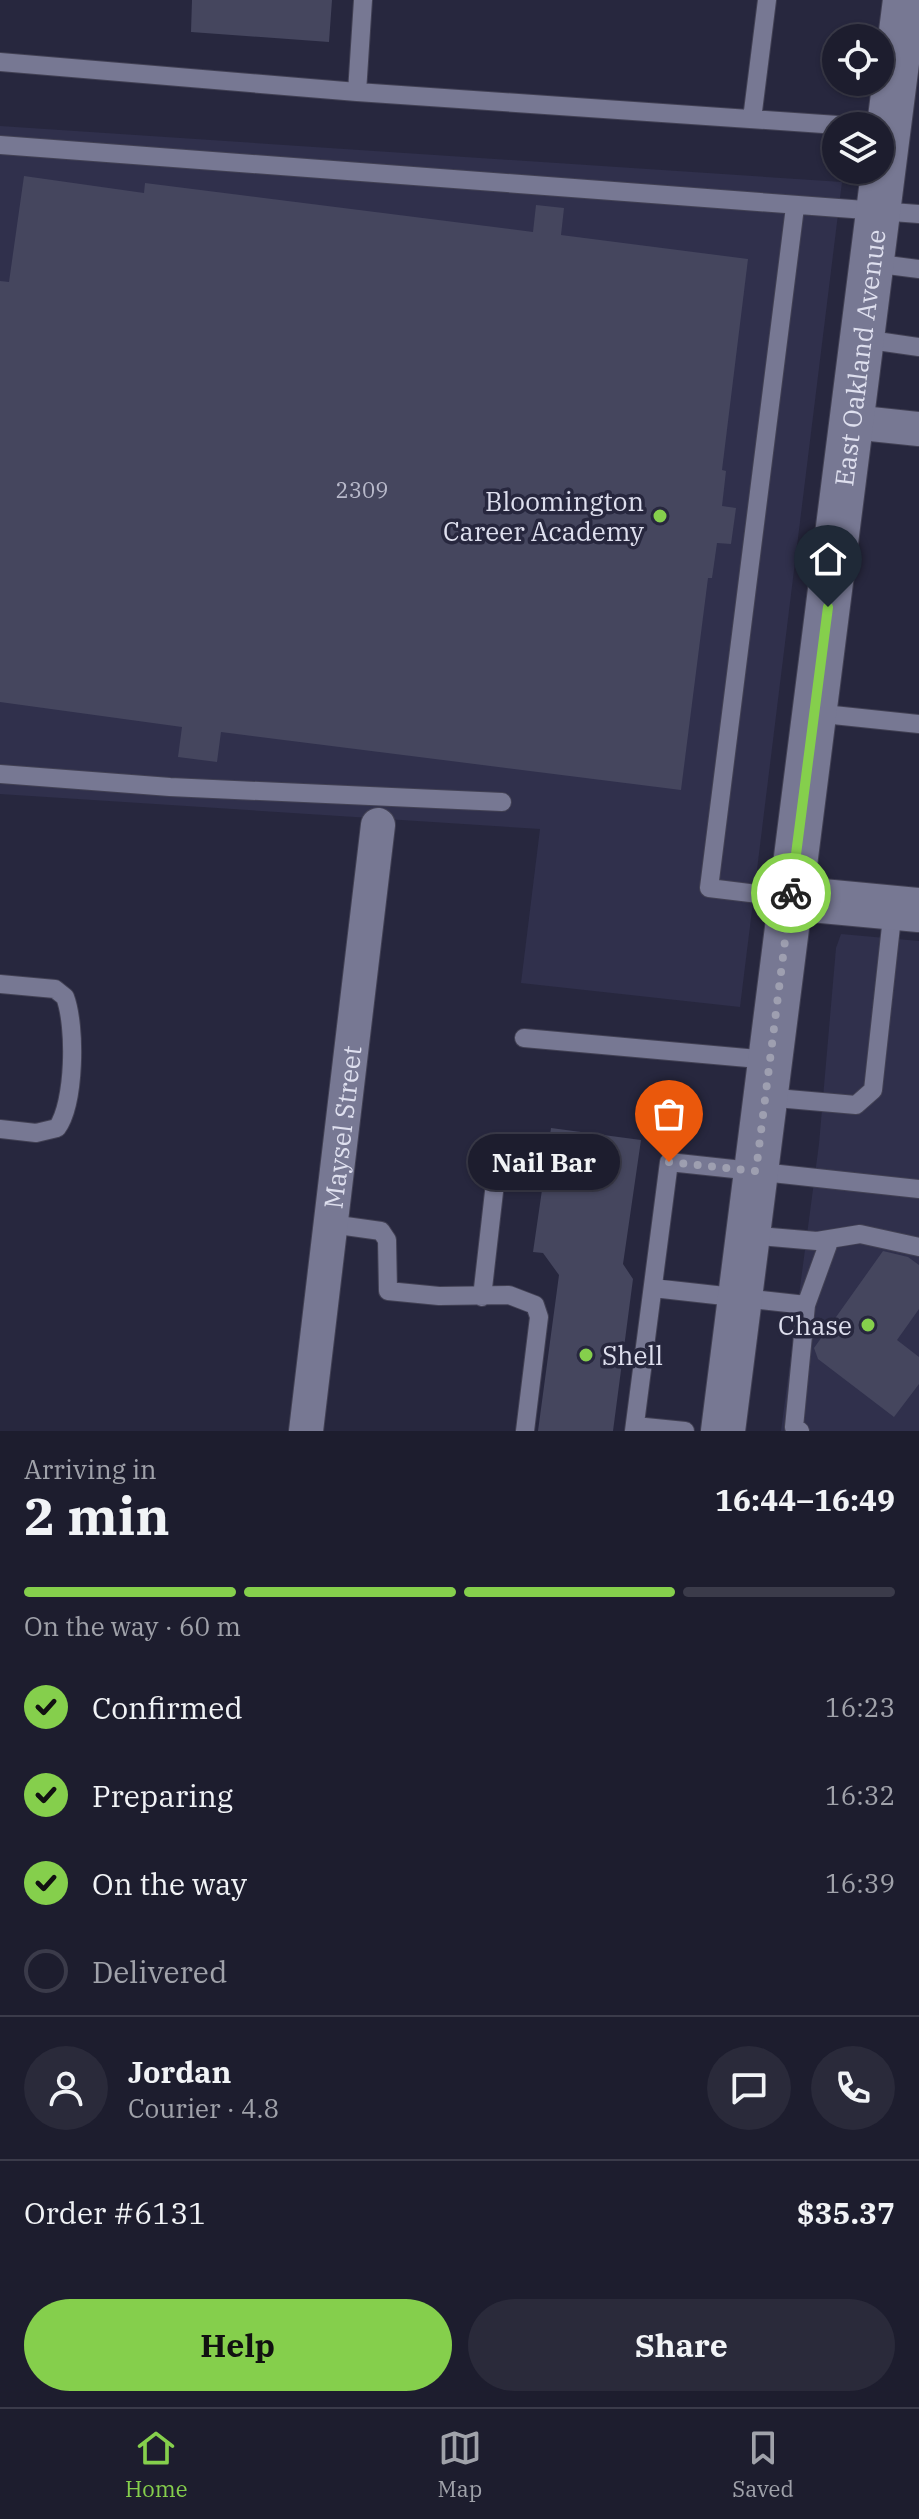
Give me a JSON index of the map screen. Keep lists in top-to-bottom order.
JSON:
{
  "streets": {
    "main road": ["East Oakland Avenue"],
    "street": ["Maysel Street"]
  },
  "places": [
    "Bloomington Career Academy",
    "Nail Bar",
    "Chase",
    "Shell"
  ],
  "house_numbers": ["2309"],
  "page": {
    "bubble": "Nail Bar",
    "heading": ["2 min", "Arriving in", "16:44–16:49"],
    "panel": [
      "Jordan",
      "Courier · 4.8",
      "Order #6131",
      "$35.37"
    ],
    "bar": "On the way · 60 m",
    "list": [
      ["Confirmed", "16:23"],
      ["Preparing", "16:32"],
      ["On the way", "16:39"],
      "Delivered"
    ],
    "buttons": ["Help", "Share"],
    "tabs": ["Home", "Map", "Saved"]
  }
}
